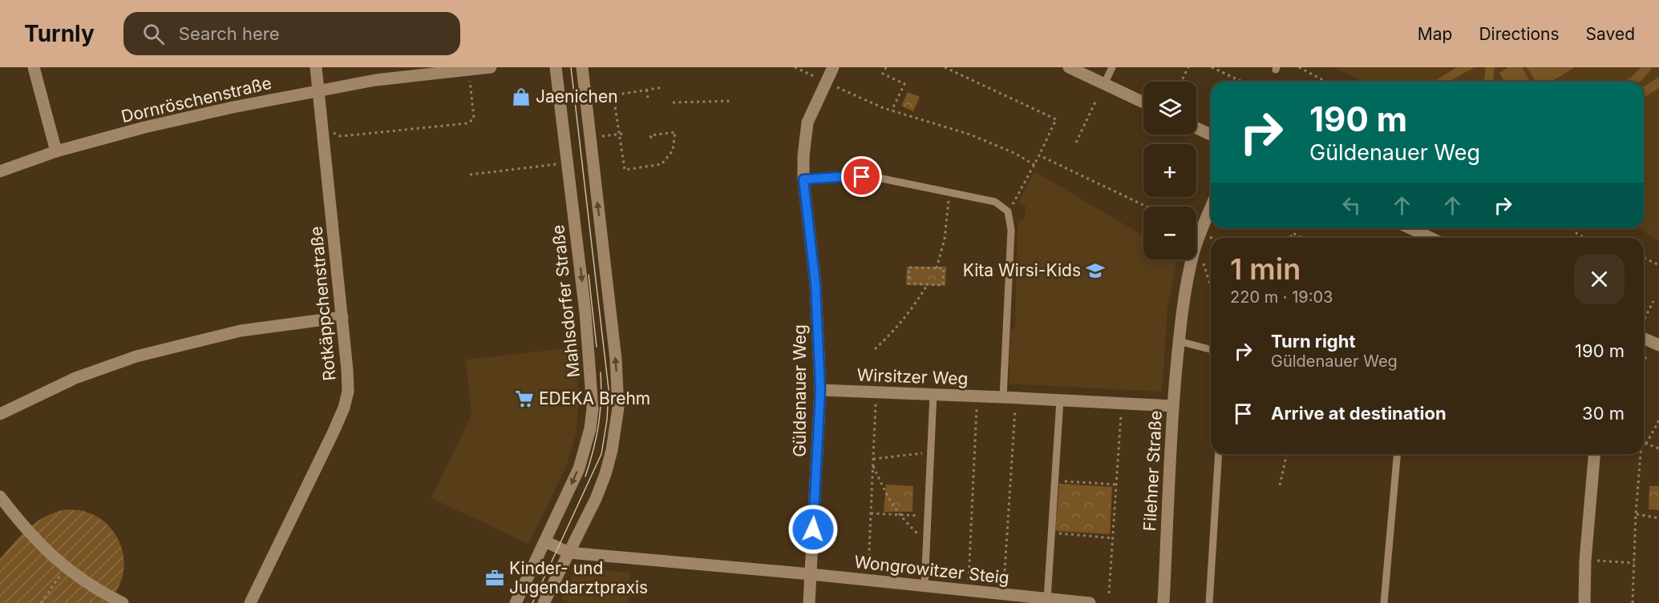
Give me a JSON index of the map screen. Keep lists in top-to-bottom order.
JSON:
{
  "streets": {
    "street": [
      "Dornröschenstraße",
      "Mahlsdorfer Straße",
      "Rotkäppchenstraße",
      "Wirsitzer Weg",
      "Güldenauer Weg",
      "Filehner Straße",
      "Wongrowitzer Steig"
    ]
  },
  "crossings": [
    ["Dornröschenstraße", "Rotkäppchenstraße"],
    ["Wirsitzer Weg", "Güldenauer Weg"],
    ["Wirsitzer Weg", "Filehner Straße"],
    ["Güldenauer Weg", "Wongrowitzer Steig"]
  ],
  "places": {
    "shop": ["Jaenichen"],
    "school or university": ["Kita Wirsi-Kids"],
    "supermarket": ["EDEKA Brehm"],
    "office": ["Kinder- und Jugendarztpraxis"]
  },
  "page": {
    "header": "Turnly",
    "search": "Search here",
    "nav": ["Map", "Directions", "Saved"],
    "map_buttons": ["+", "−"],
    "turn": ["190 m", "Güldenauer Weg"],
    "heading": ["1 min", "220 m · 19:03"],
    "list": [
      {
        "name": "Turn right",
        "note": "Güldenauer Weg",
        "value": "190 m"
      },
      {
        "name": "Arrive at destination",
        "value": "30 m"
      }
    ]
  }
}
